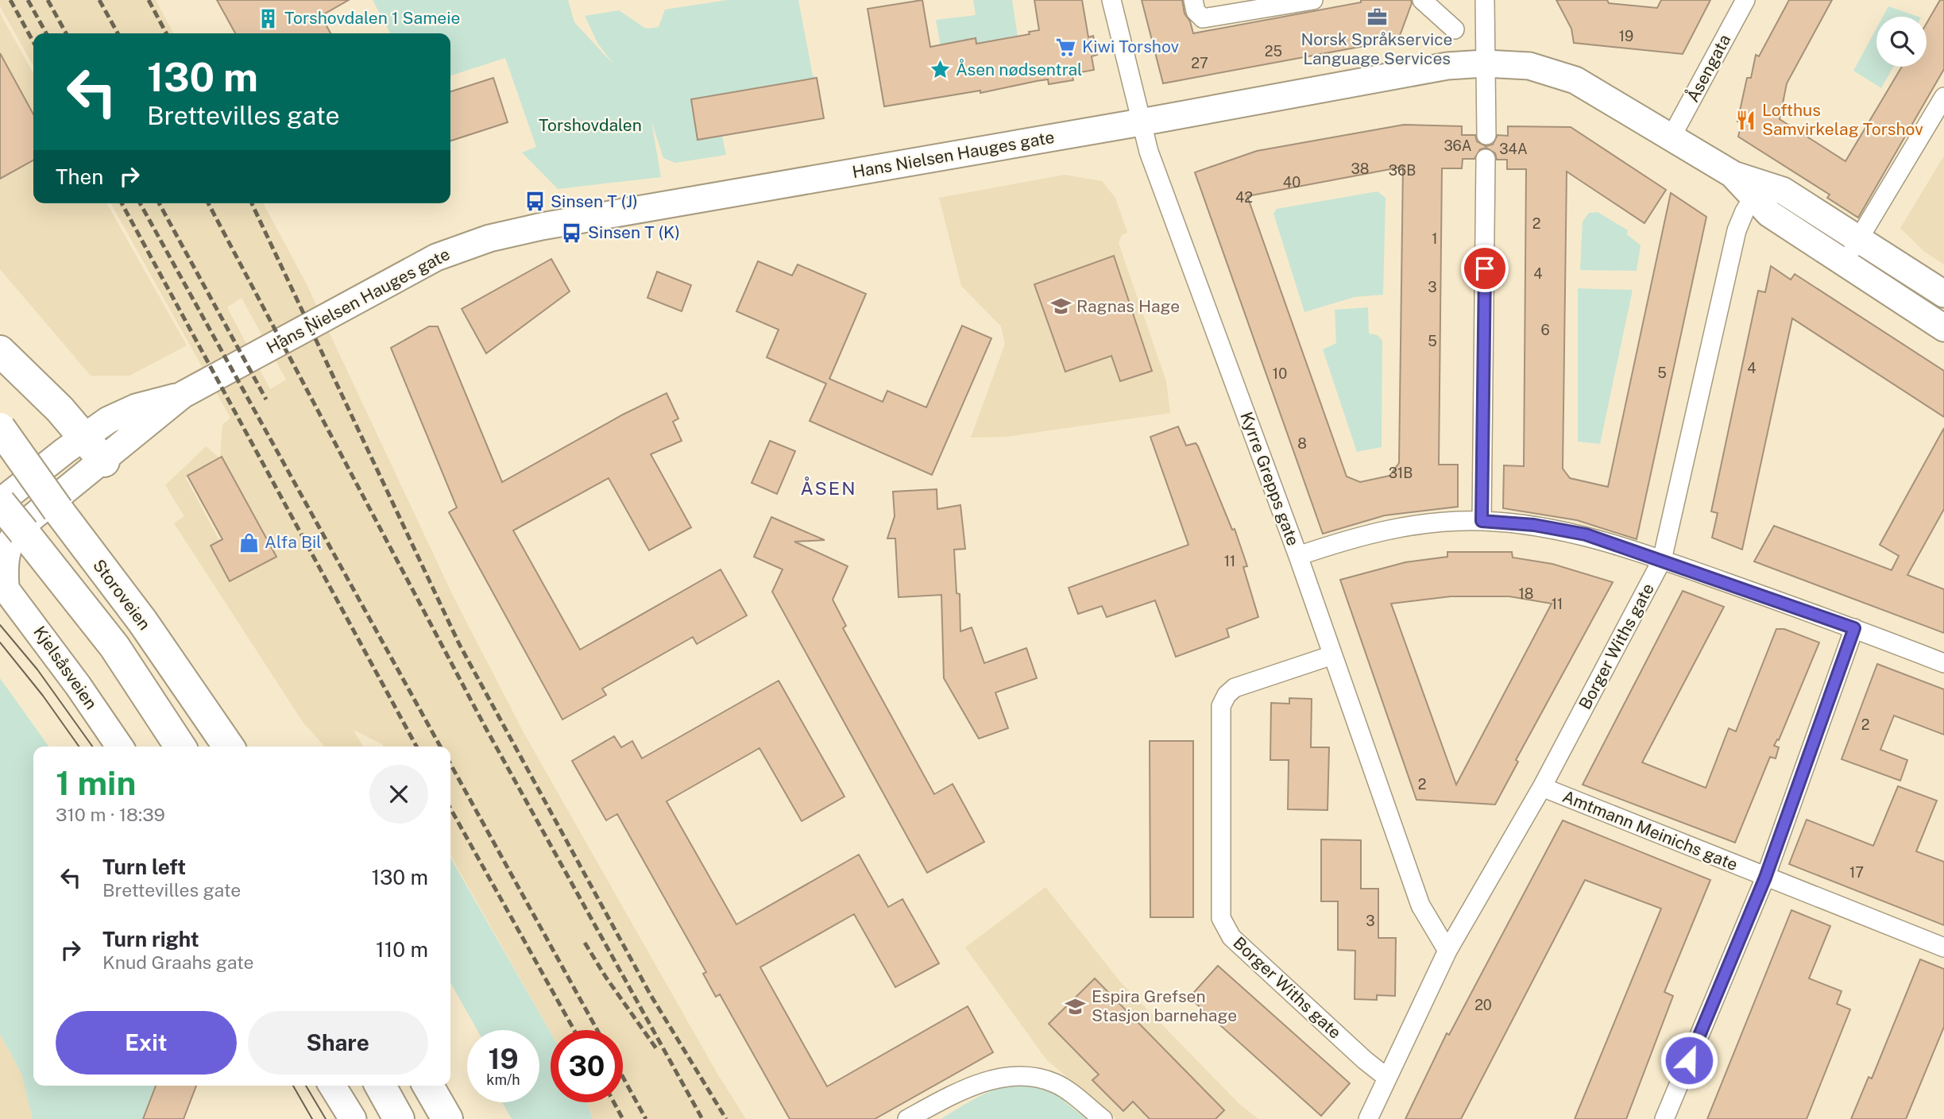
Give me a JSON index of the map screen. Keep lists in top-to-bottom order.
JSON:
{
  "streets": {
    "highway": ["Storoveien"],
    "street": [
      "Åsengata",
      "Hans Nielsen Hauges gate",
      "Kyrre Grepps gate",
      "Borger Withs gate",
      "Kjelsåsveien",
      "Amtmann Meinichs gate"
    ]
  },
  "crossings": [
    ["Åsengata", "Hans Nielsen Hauges gate"],
    ["Hans Nielsen Hauges gate", "Kyrre Grepps gate"],
    ["Hans Nielsen Hauges gate", "Borger Withs gate"],
    ["Hans Nielsen Hauges gate", "Kjelsåsveien"],
    ["Kyrre Grepps gate", "Borger Withs gate"],
    ["Borger Withs gate", "Amtmann Meinichs gate"]
  ],
  "districts": ["ÅSEN"],
  "parks": ["Torshovdalen"],
  "places": {
    "office": ["Norsk Språkservice Language Services"],
    "building": ["Torshovdalen 1 Sameie"],
    "supermarket": ["Kiwi Torshov"],
    "place": ["Åsen nødsentral"],
    "restaurant": ["Lofthus Samvirkelag Torshov"],
    "bus stop": ["Sinsen T (J)", "Sinsen T (K)"],
    "school or university": ["Ragnas Hage", "Espira Grefsen Stasjon barnehage"],
    "shop": ["Alfa Bil"]
  },
  "house_numbers": [
    "19",
    "25",
    "27",
    "36A",
    "34A",
    "38",
    "36B",
    "40",
    "42",
    "2",
    "1",
    "4",
    "3",
    "6",
    "5",
    "4",
    "5",
    "10",
    "8",
    "31B",
    "11",
    "18",
    "11",
    "2",
    "2",
    "17",
    "3",
    "20"
  ],
  "page": {
    "turn": ["130 m", "Brettevilles gate"],
    "then": "Then",
    "heading": ["1 min", "310 m · 18:39"],
    "list": [
      {
        "name": "Turn left",
        "note": "Brettevilles gate",
        "value": "130 m"
      },
      {
        "name": "Turn right",
        "note": "Knud Graahs gate",
        "value": "110 m"
      }
    ],
    "buttons": ["Exit", "Share"],
    "speed": "19 km/h",
    "limit": "30"
  }
}
